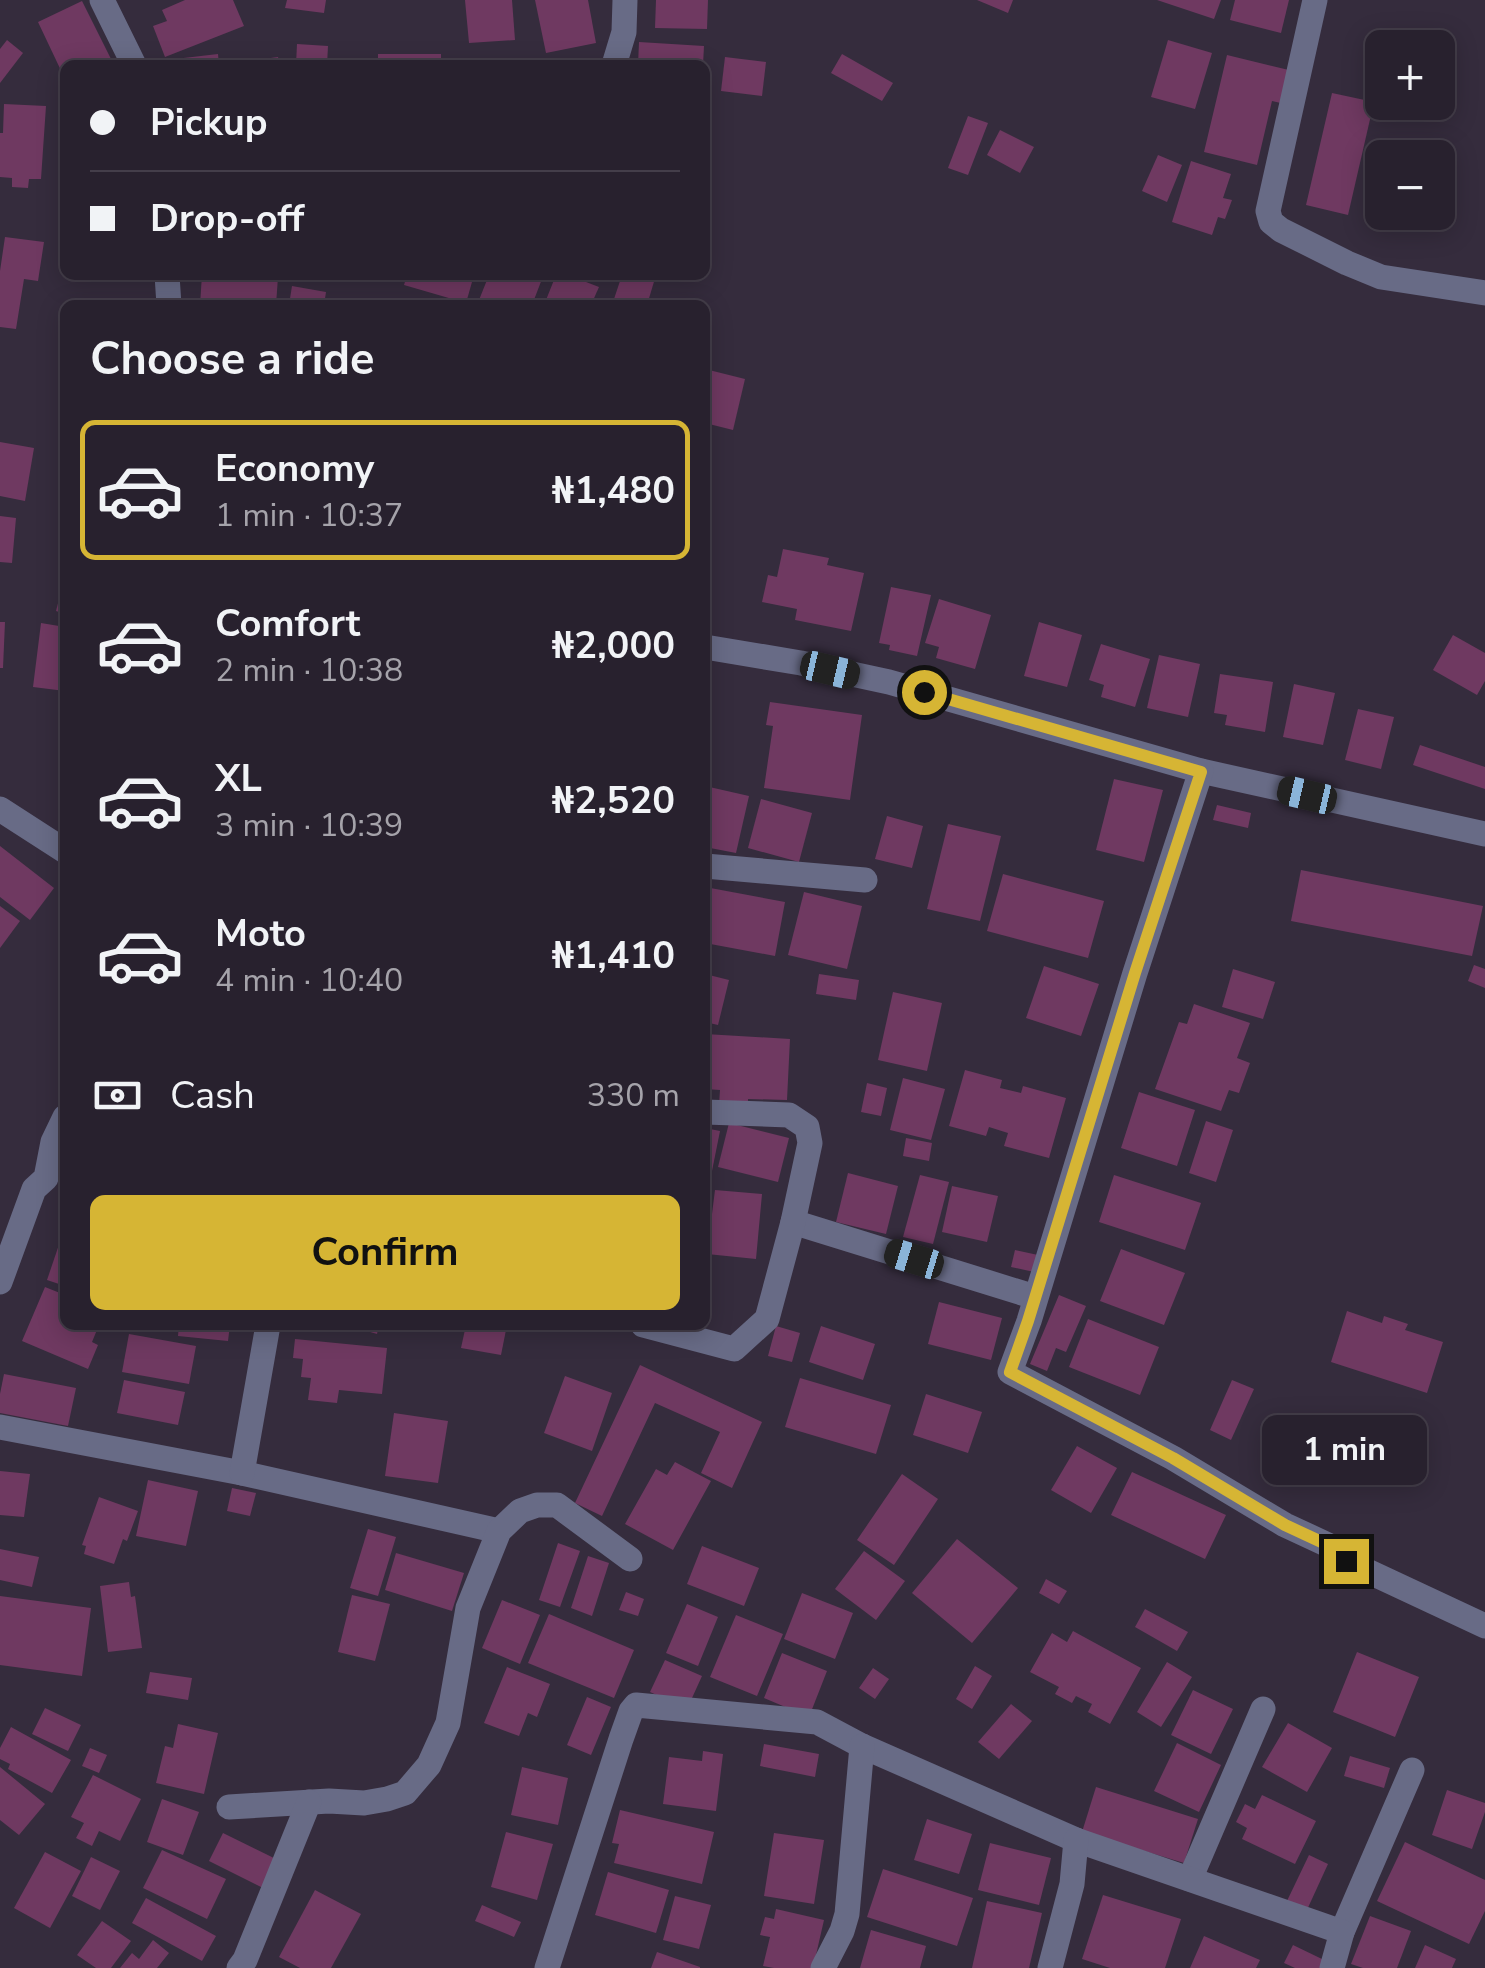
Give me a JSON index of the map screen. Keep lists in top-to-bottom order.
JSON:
{
  "page": {
    "map_buttons": ["+", "−"],
    "banner": ["Pickup", "Drop-off"],
    "heading": "Choose a ride",
    "list": [
      {
        "name": "Economy",
        "note": "1 min · 10:37",
        "value": "₦1,480"
      },
      {
        "name": "Comfort",
        "note": "2 min · 10:38",
        "value": "₦2,000"
      },
      {
        "name": "XL",
        "note": "3 min · 10:39",
        "value": "₦2,520"
      },
      {
        "name": "Moto",
        "note": "4 min · 10:40",
        "value": "₦1,410"
      }
    ],
    "pay": ["Cash", "330 m"],
    "buttons": "Confirm",
    "bubble": "1 min"
  }
}
